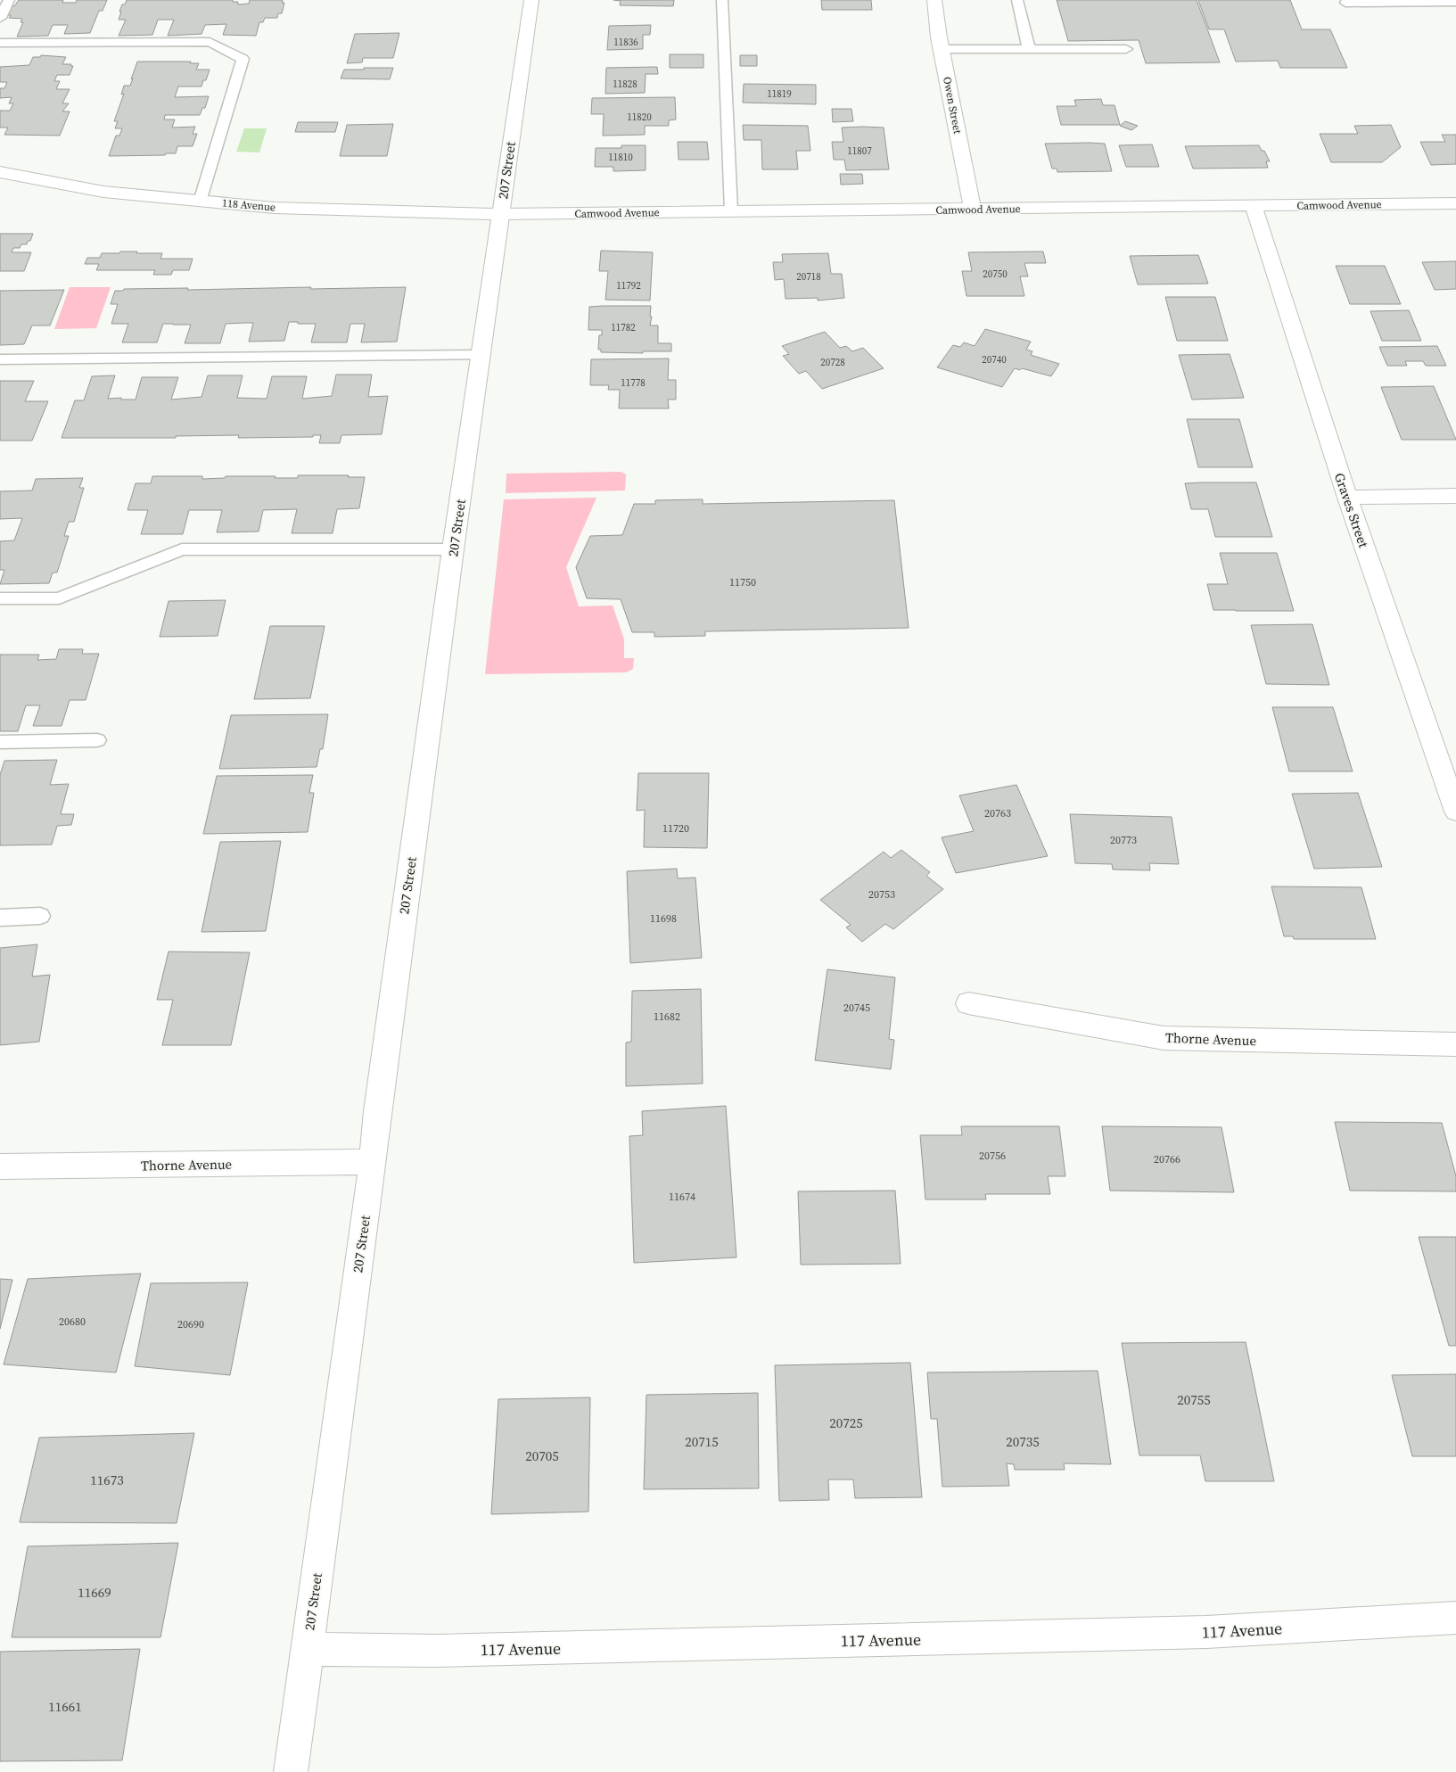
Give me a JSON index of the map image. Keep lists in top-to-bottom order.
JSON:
{
  "streets": {
    "street": [
      "Owen Street",
      "207 Street",
      "118 Avenue",
      "Camwood Avenue",
      "Graves Street",
      "Thorne Avenue",
      "117 Avenue"
    ]
  },
  "crossings": [
    ["Owen Street", "Camwood Avenue"],
    ["207 Street", "118 Avenue"],
    ["207 Street", "Camwood Avenue"],
    ["207 Street", "Thorne Avenue"],
    ["207 Street", "117 Avenue"],
    ["118 Avenue", "Camwood Avenue"],
    ["Camwood Avenue", "Graves Street"]
  ],
  "house_numbers": [
    "11836",
    "11828",
    "11819",
    "11820",
    "11807",
    "11810",
    "20750",
    "20718",
    "11792",
    "11782",
    "20740",
    "20728",
    "11778",
    "11750",
    "20763",
    "11720",
    "20773",
    "20753",
    "11698",
    "20745",
    "11682",
    "20756",
    "20766",
    "11674",
    "20680",
    "20690",
    "20755",
    "20725",
    "20715",
    "20735",
    "20705",
    "11673",
    "11669",
    "11661"
  ]
}
